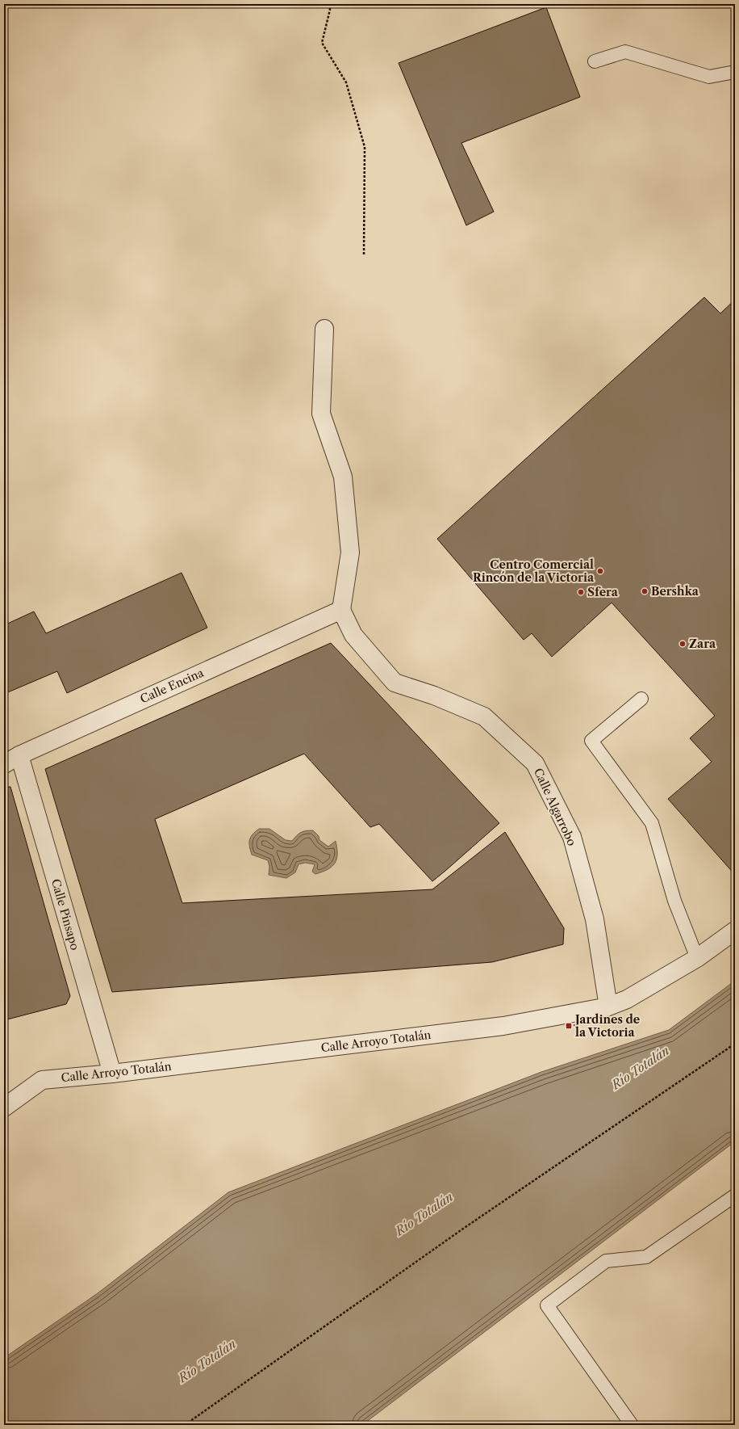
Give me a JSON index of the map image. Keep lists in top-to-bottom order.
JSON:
{
  "streets": {
    "street": [
      "Calle Encina",
      "Calle Algarrobo",
      "Calle Pinsapo",
      "Calle Arroyo Totalán"
    ]
  },
  "crossings": [
    ["Calle Encina", "Calle Algarrobo"],
    ["Calle Encina", "Calle Pinsapo"],
    ["Calle Algarrobo", "Calle Arroyo Totalán"],
    ["Calle Pinsapo", "Calle Arroyo Totalán"]
  ],
  "water": ["Río Totalán"],
  "places": {
    "other": [
      "Centro Comercial Rincón de la Victoria",
      "Bershka",
      "Sfera",
      "Zara"
    ],
    "transit": ["Jardines de la Victoria"]
  }
}
